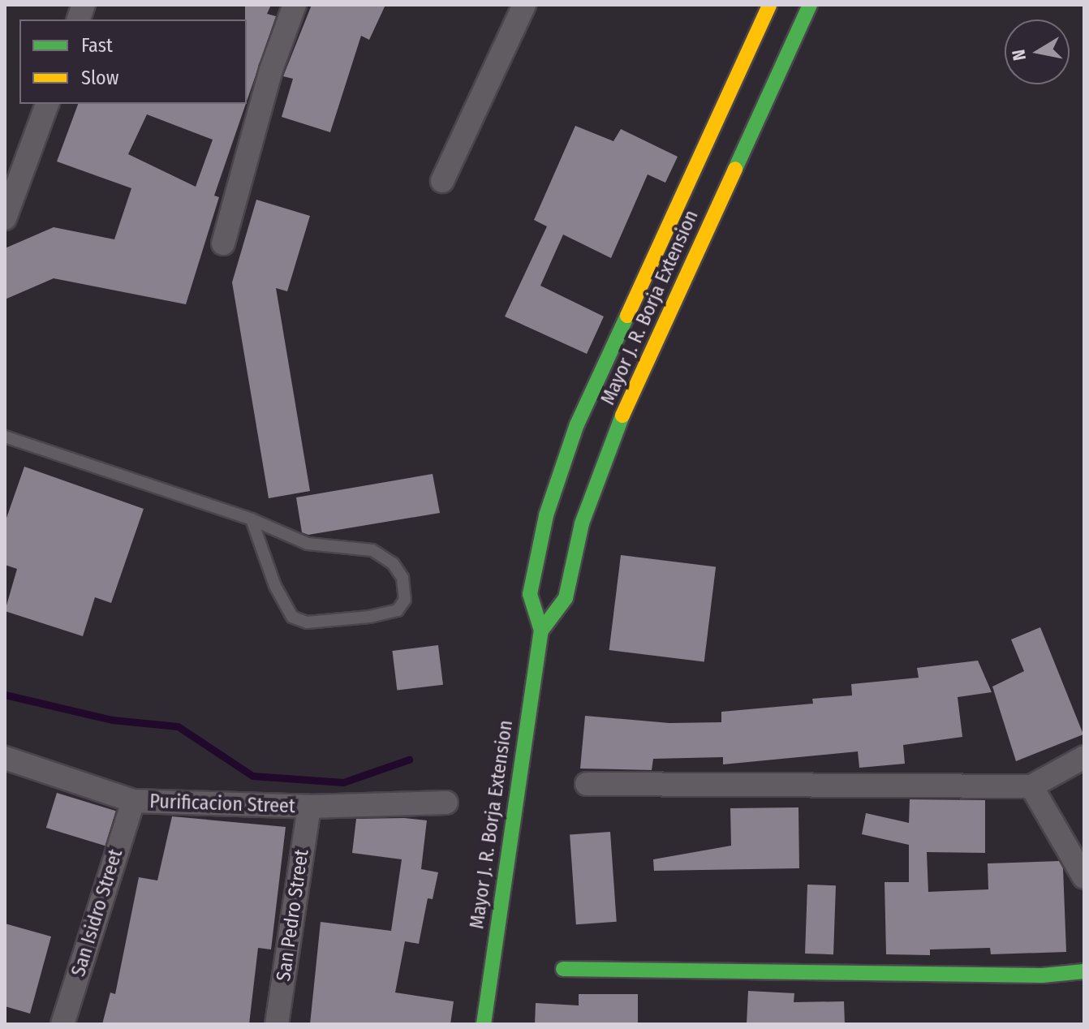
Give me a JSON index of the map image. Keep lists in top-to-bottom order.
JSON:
{
  "streets": {
    "main road": ["Mayor J. R. Borja Extension"],
    "street": ["Purificacion Street", "San Isidro Street", "San Pedro Street"]
  },
  "crossings": [
    ["Purificacion Street", "San Isidro Street"],
    ["Purificacion Street", "San Pedro Street"]
  ],
  "legend": ["Fast", "Slow"],
  "north": "left"
}
